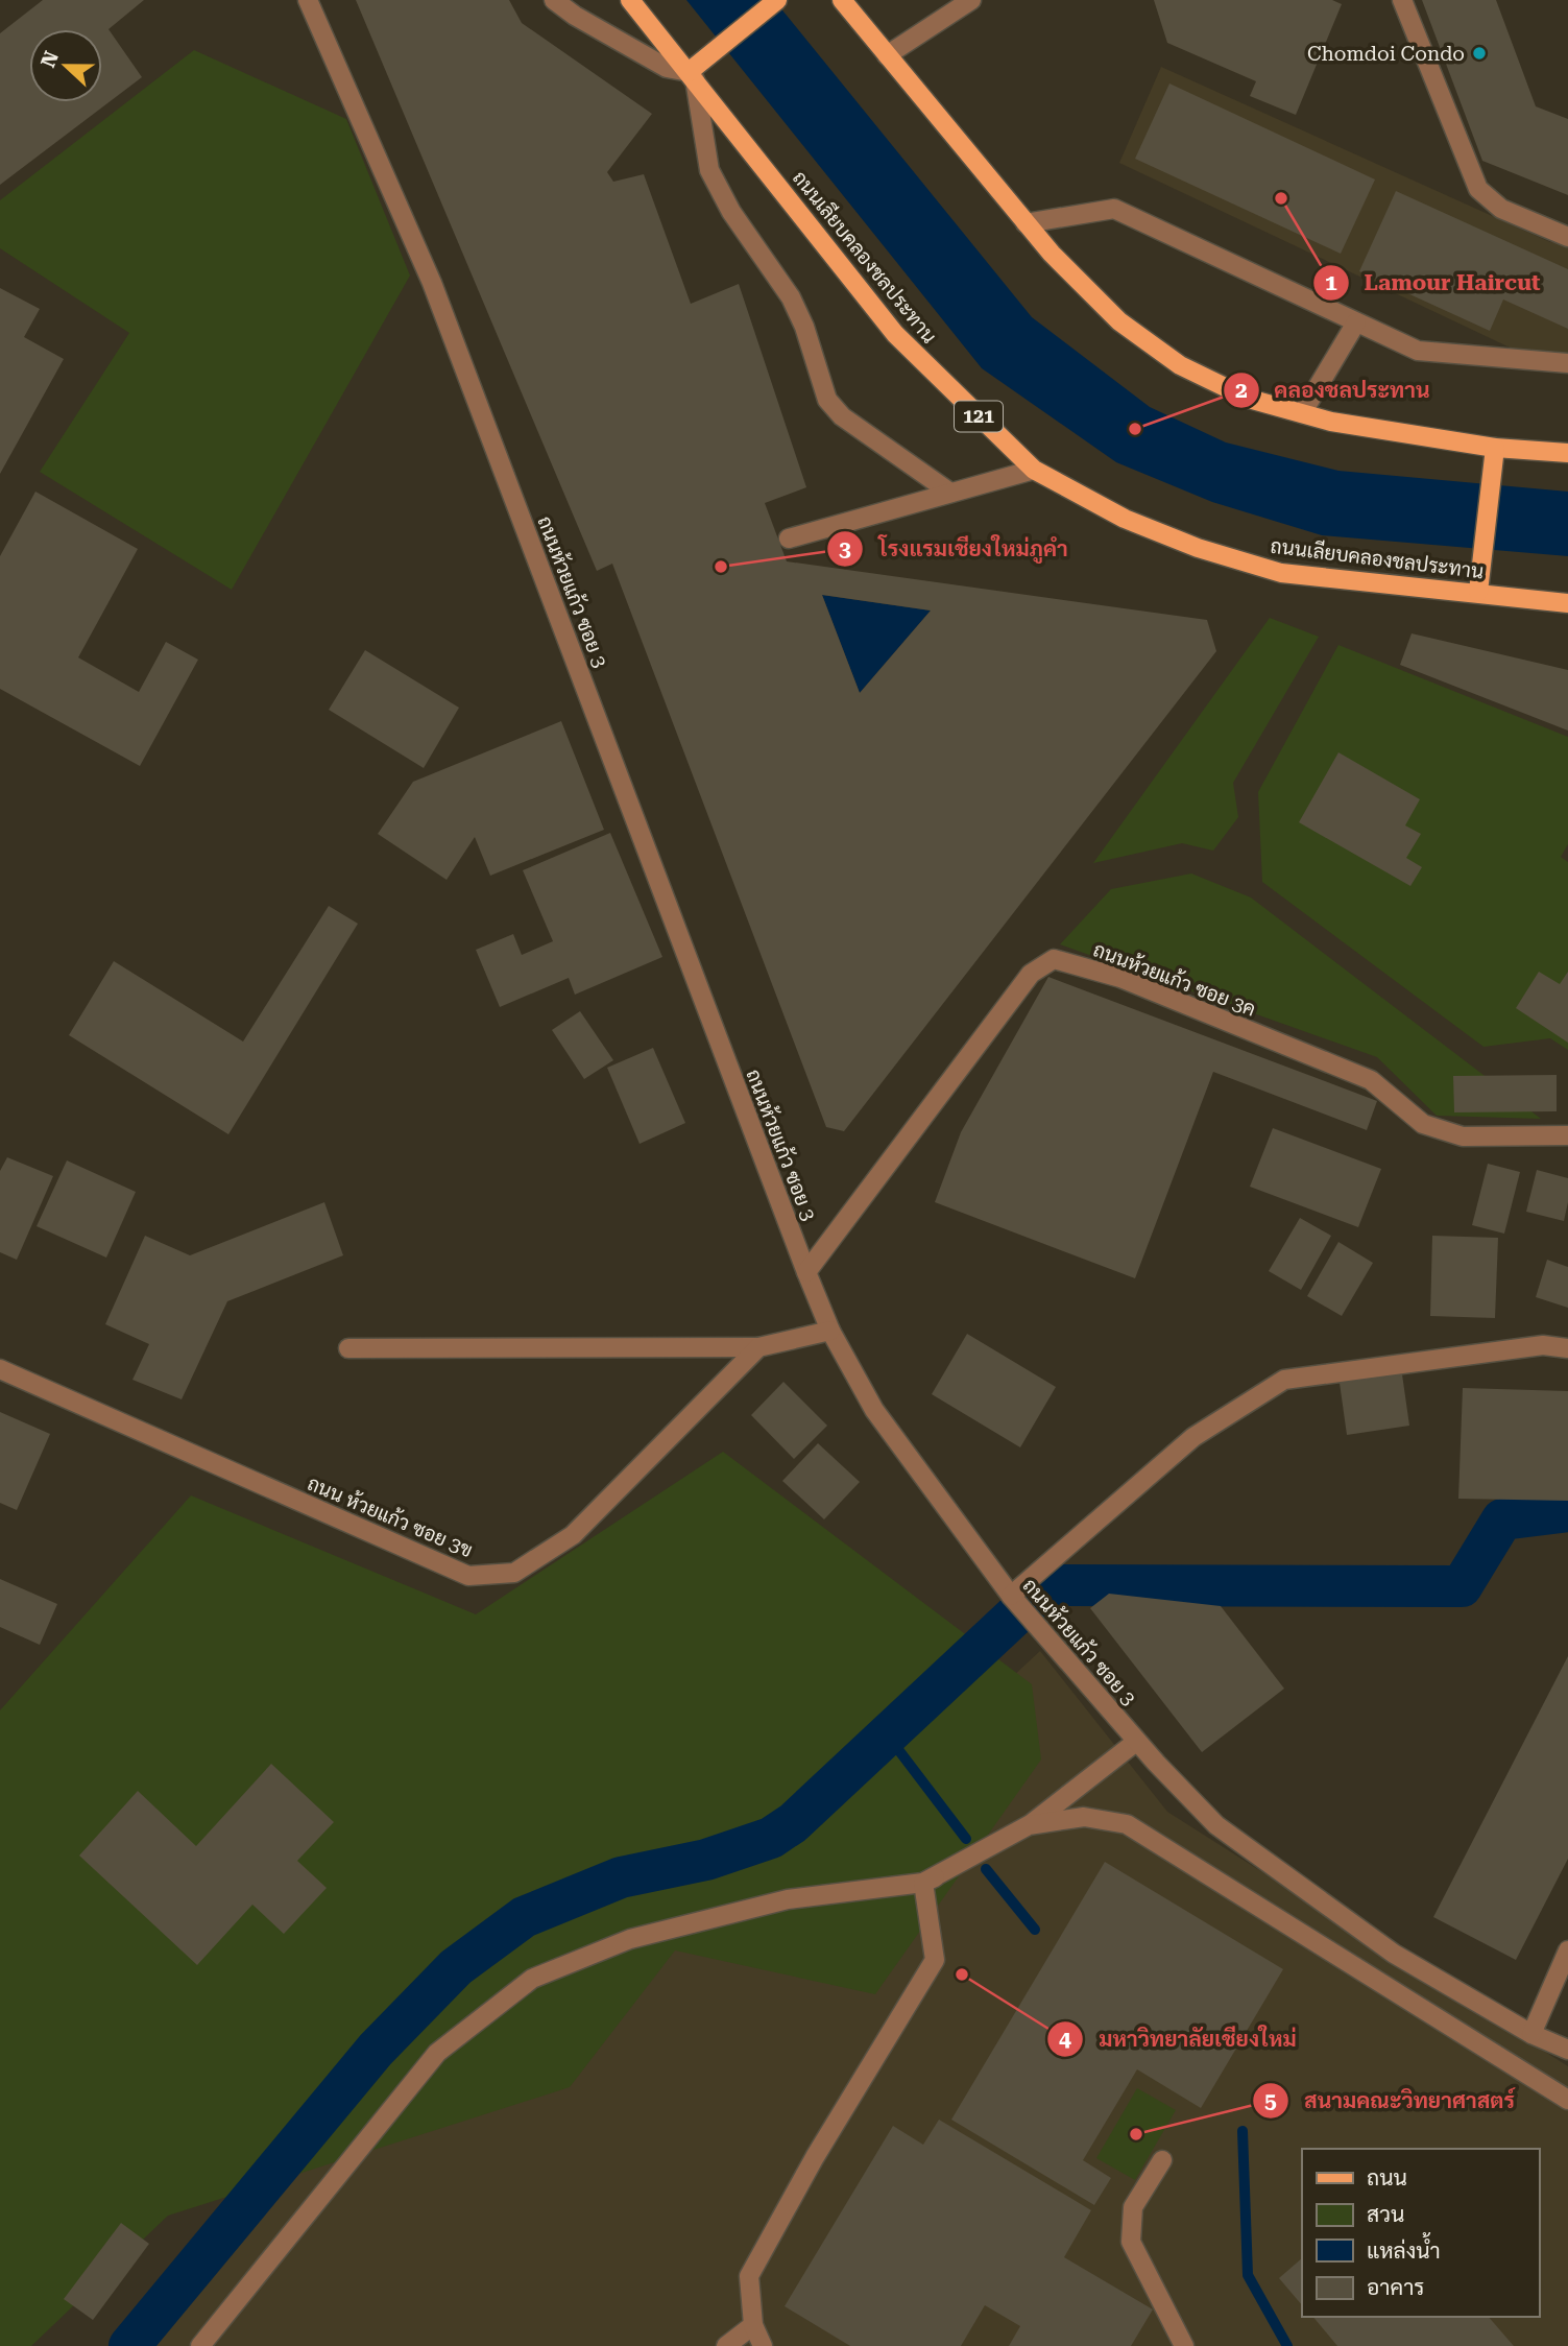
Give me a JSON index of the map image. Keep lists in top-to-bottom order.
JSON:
{
  "streets": {
    "main road": ["ถนนเลียบคลองชลประทาน", "121"],
    "street": ["ถนนห้วยแก้ว ซอย 3", "ถนนห้วยแก้ว ซอย 3ค", "ถนน ห้วยแก้ว ซอย 3ข"]
  },
  "crossings": [
    ["ถนนห้วยแก้ว ซอย 3", "ถนนห้วยแก้ว ซอย 3ค"]
  ],
  "places": [
    "Chomdoi Condo",
    "Lamour Haircut",
    "คลองชลประทาน",
    "โรงแรมเชียงใหม่ภูคำ",
    "มหาวิทยาลัยเชียงใหม่",
    "สนามคณะวิทยาศาสตร์"
  ],
  "legend": [
    "ถนน",
    "สวน",
    "แหล่งน้ำ",
    "อาคาร"
  ],
  "north": "left"
}
